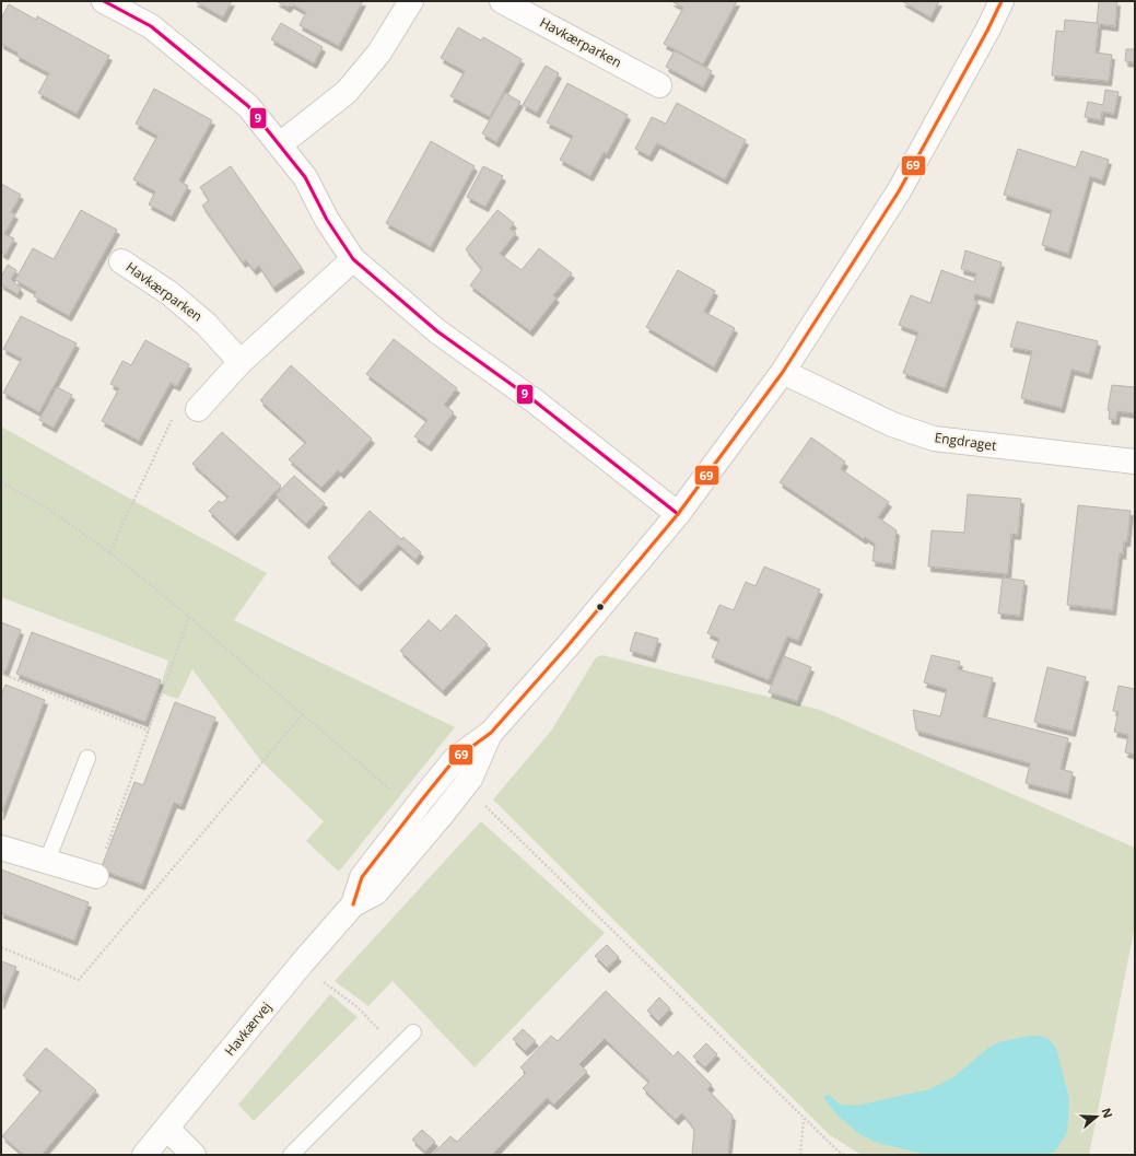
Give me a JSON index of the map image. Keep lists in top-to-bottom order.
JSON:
{
  "streets": {
    "street": ["Havkærparken", "Engdraget", "Havkærvej"]
  },
  "crossings": [
    ["Engdraget", "Havkærvej"]
  ],
  "lines": ["transit line 9", "transit line 69"],
  "north": "right"
}
